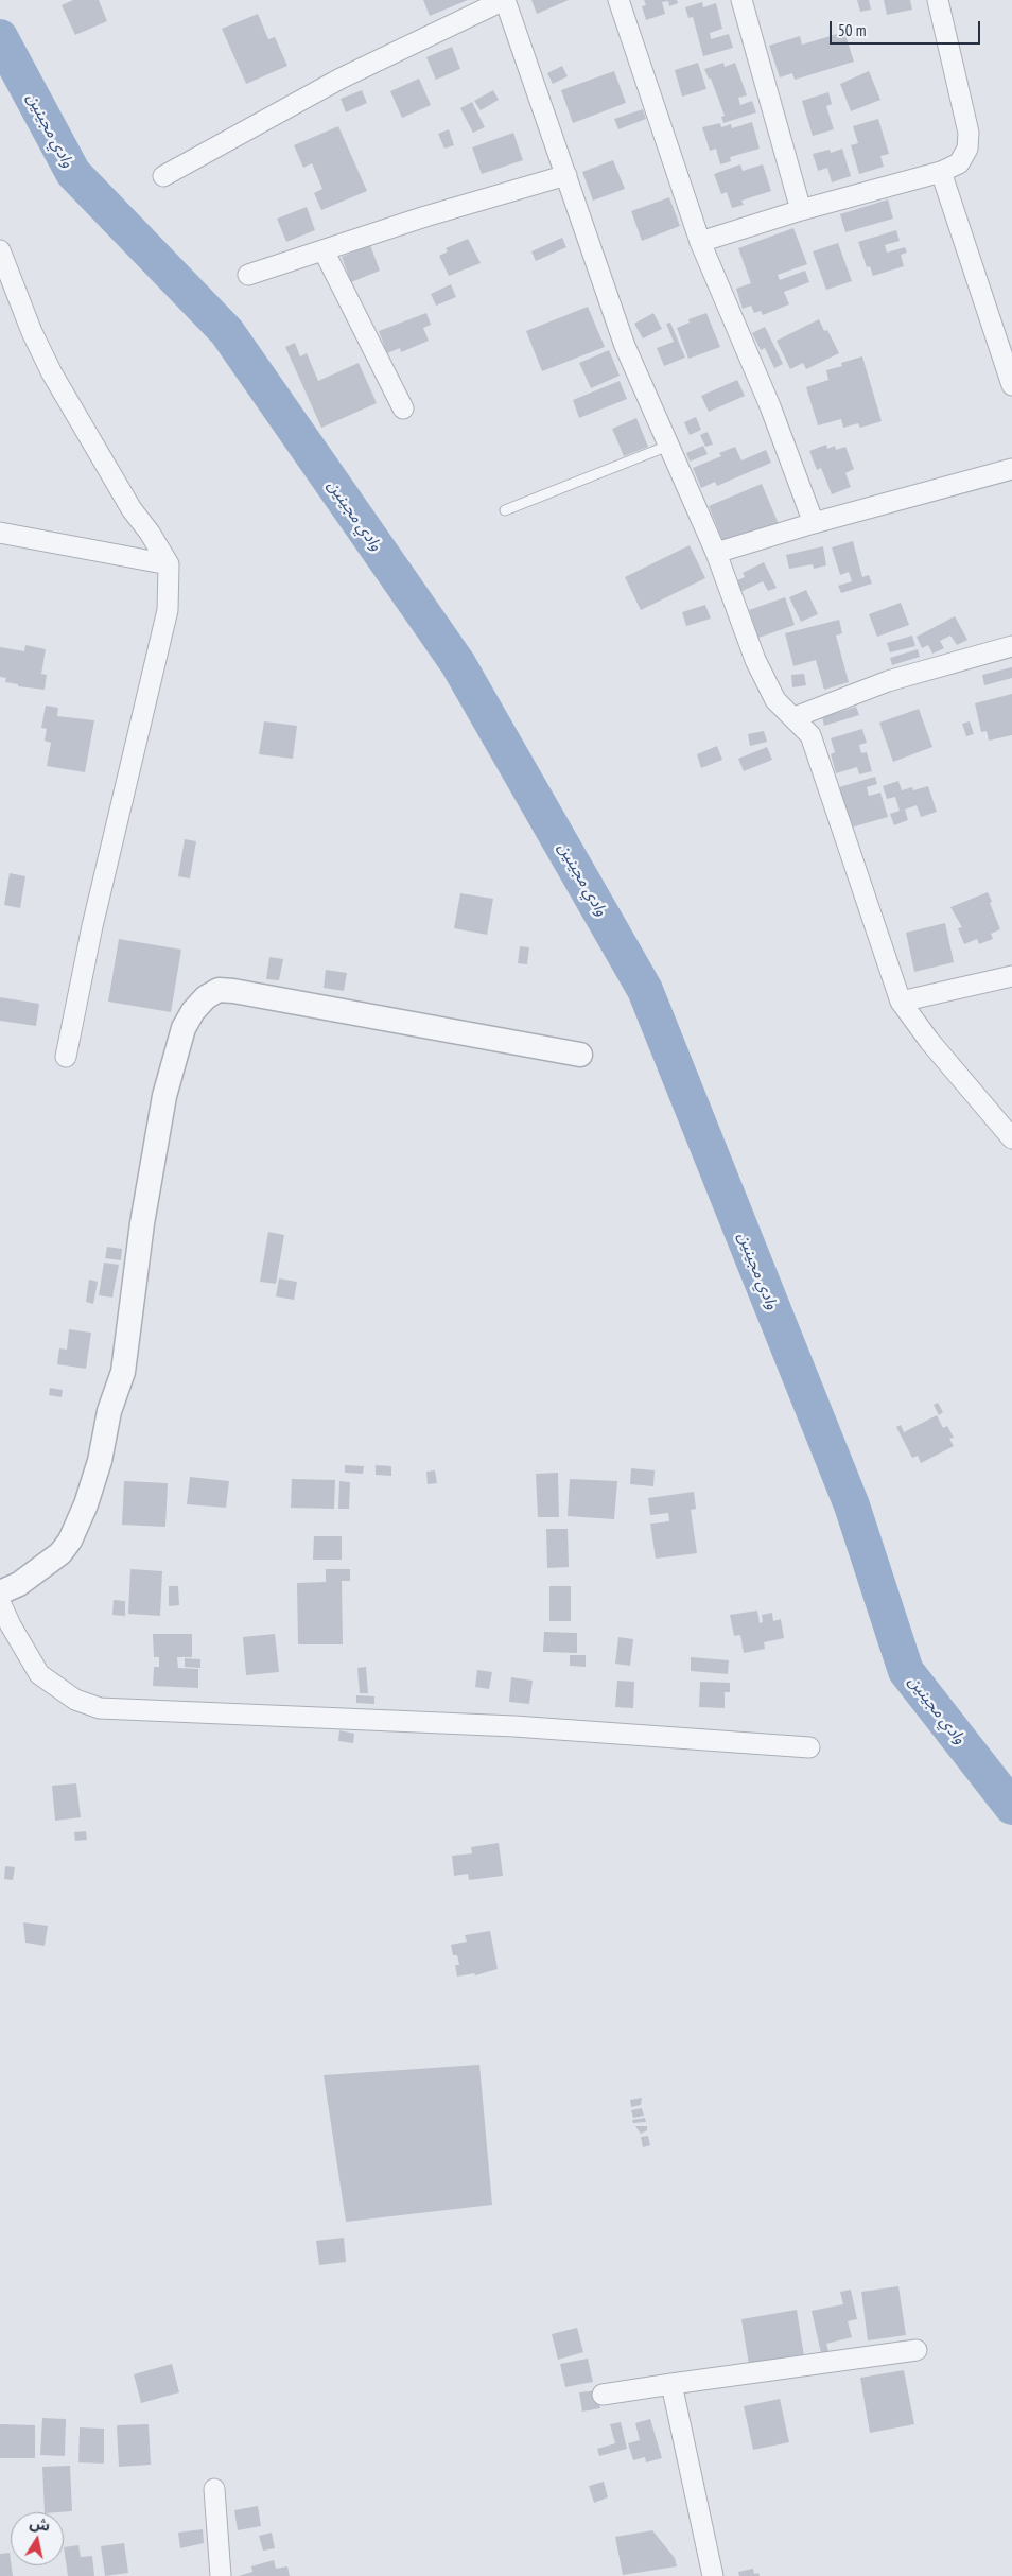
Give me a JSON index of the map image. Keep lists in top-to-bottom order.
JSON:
{
  "water": ["وادي مجينين"],
  "scale_bar": "50 m",
  "north": "top"
}
